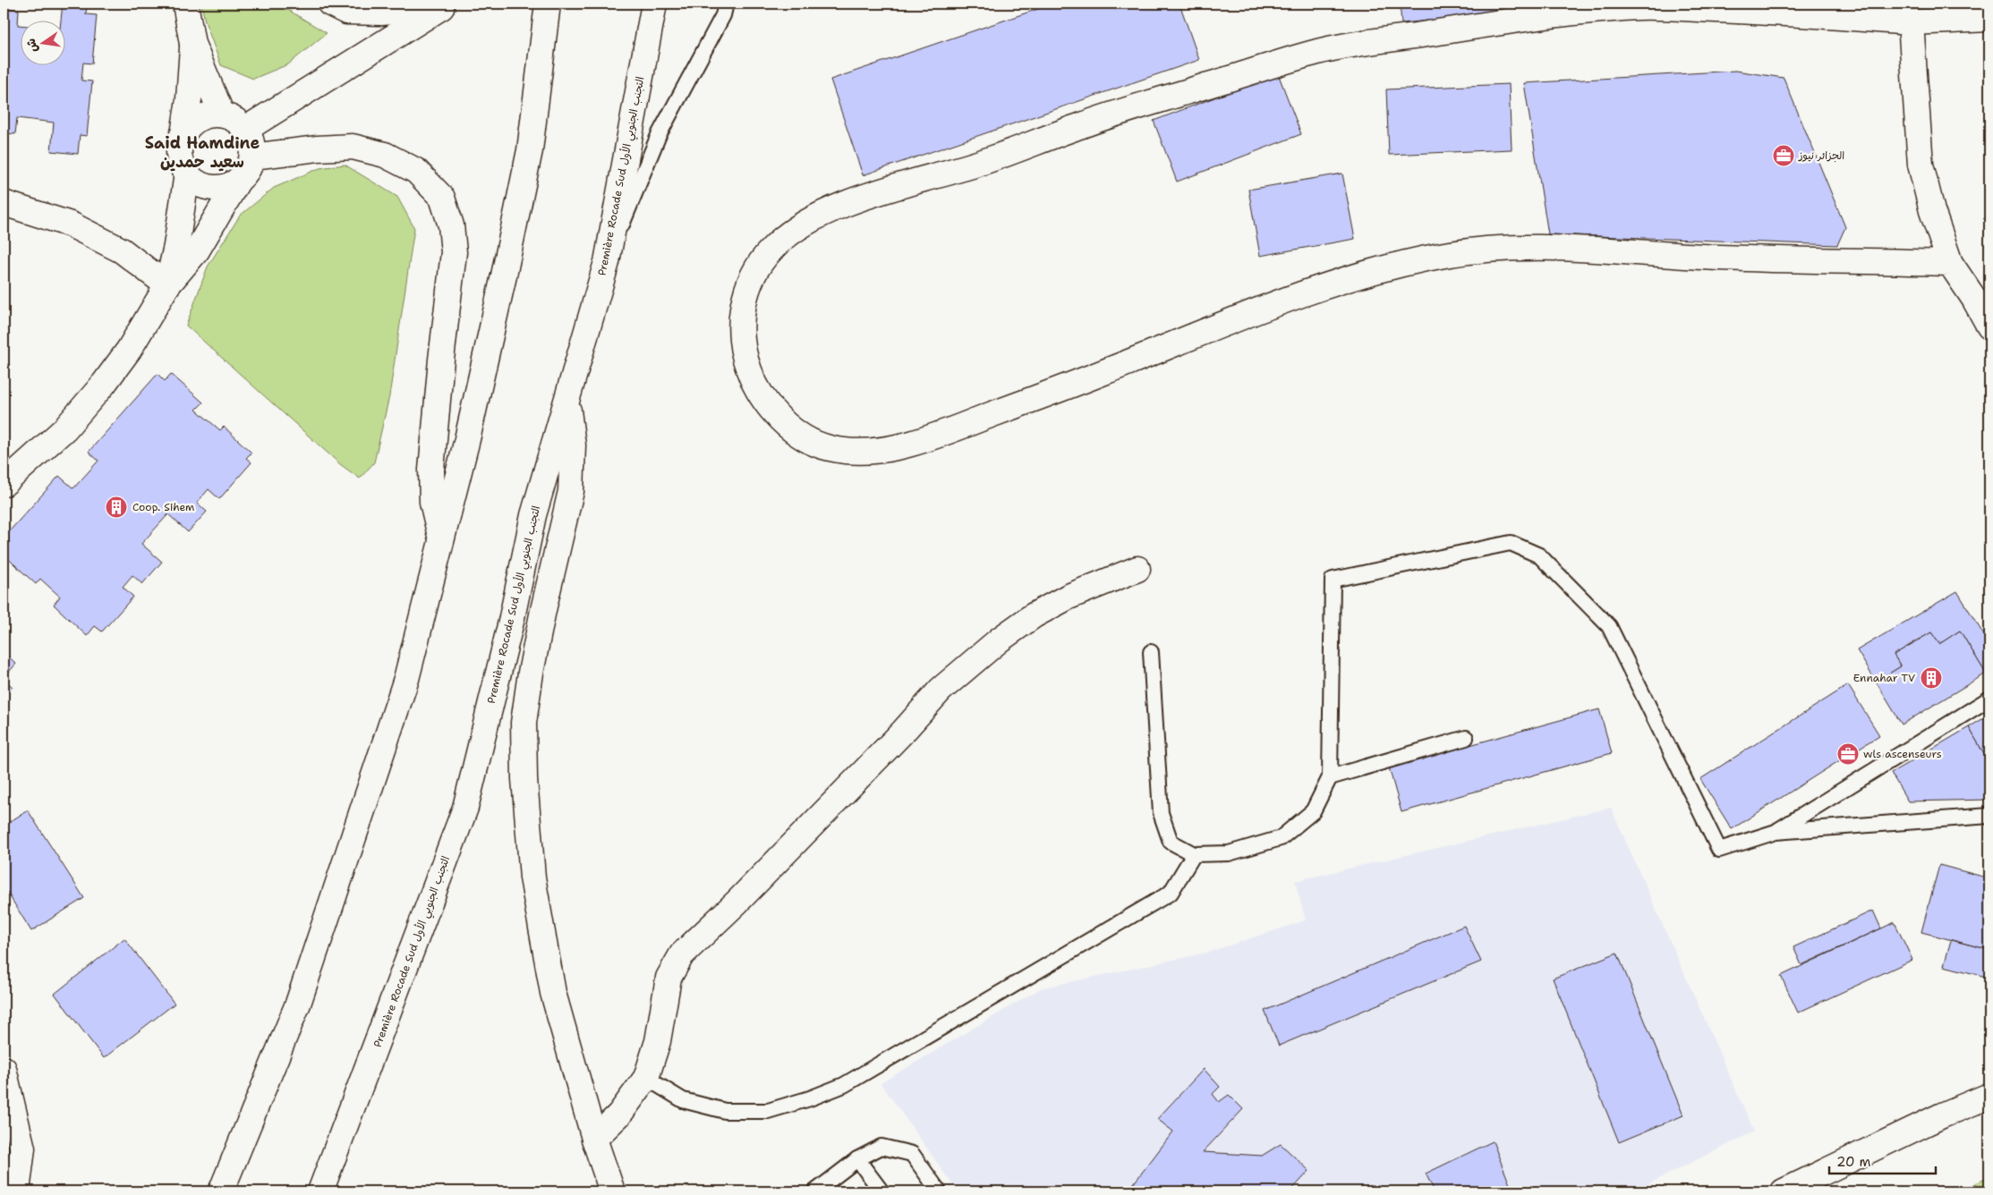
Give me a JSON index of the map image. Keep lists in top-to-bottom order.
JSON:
{
  "streets": {
    "main road": ["Première Rocade Sud التجنب الجنوبي الأول"]
  },
  "districts": ["Said Hamdine سعيد حمدين"],
  "places": {
    "office": ["الجزائر نيوز", "wls ascenseurs"],
    "building": ["Coop. Sihem", "Ennahar TV"]
  },
  "scale_bar": "20 m",
  "north": "left"
}
